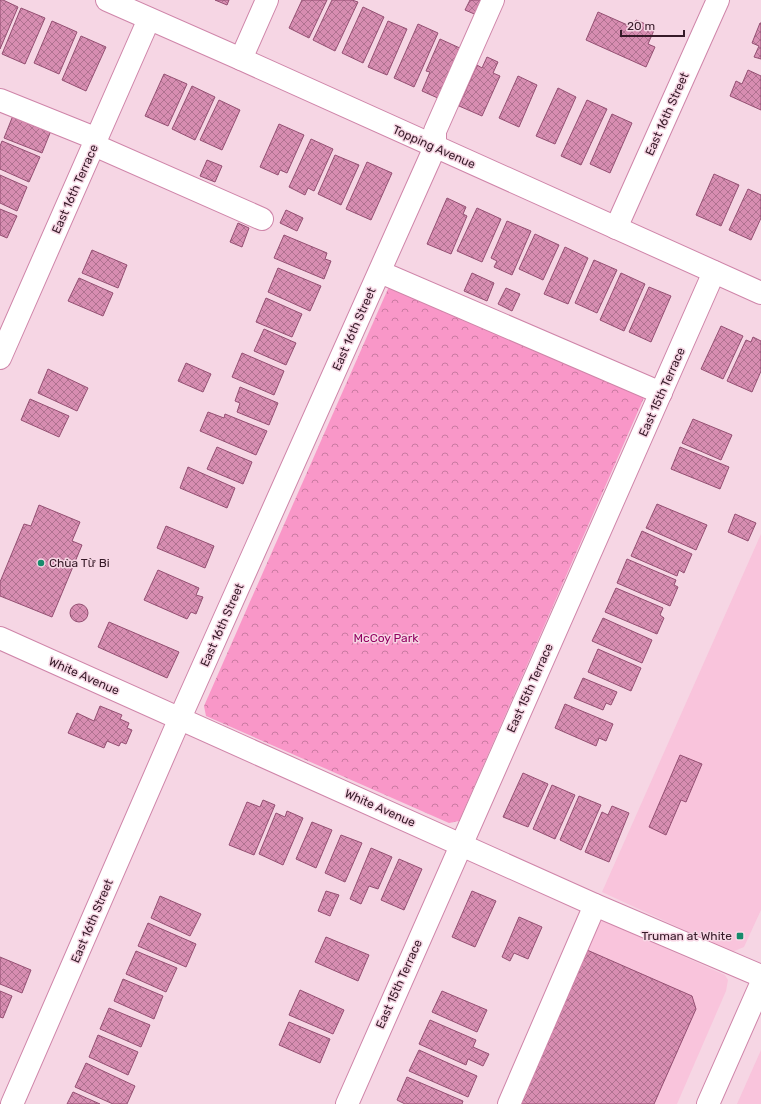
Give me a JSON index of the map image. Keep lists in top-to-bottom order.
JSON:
{
  "streets": {
    "street": [
      "East 16th Street",
      "Topping Avenue",
      "East 16th Terrace",
      "East 15th Terrace",
      "White Avenue"
    ]
  },
  "crossings": [
    ["East 16th Street", "Topping Avenue"],
    ["East 16th Street", "White Avenue"],
    ["Topping Avenue", "East 16th Terrace"],
    ["Topping Avenue", "East 15th Terrace"],
    ["East 15th Terrace", "White Avenue"]
  ],
  "parks": ["McCoy Park"],
  "places": {
    "other": ["Chùa Từ Bi"],
    "transit": ["Truman at White"]
  },
  "scale_bar": "20 m"
}
